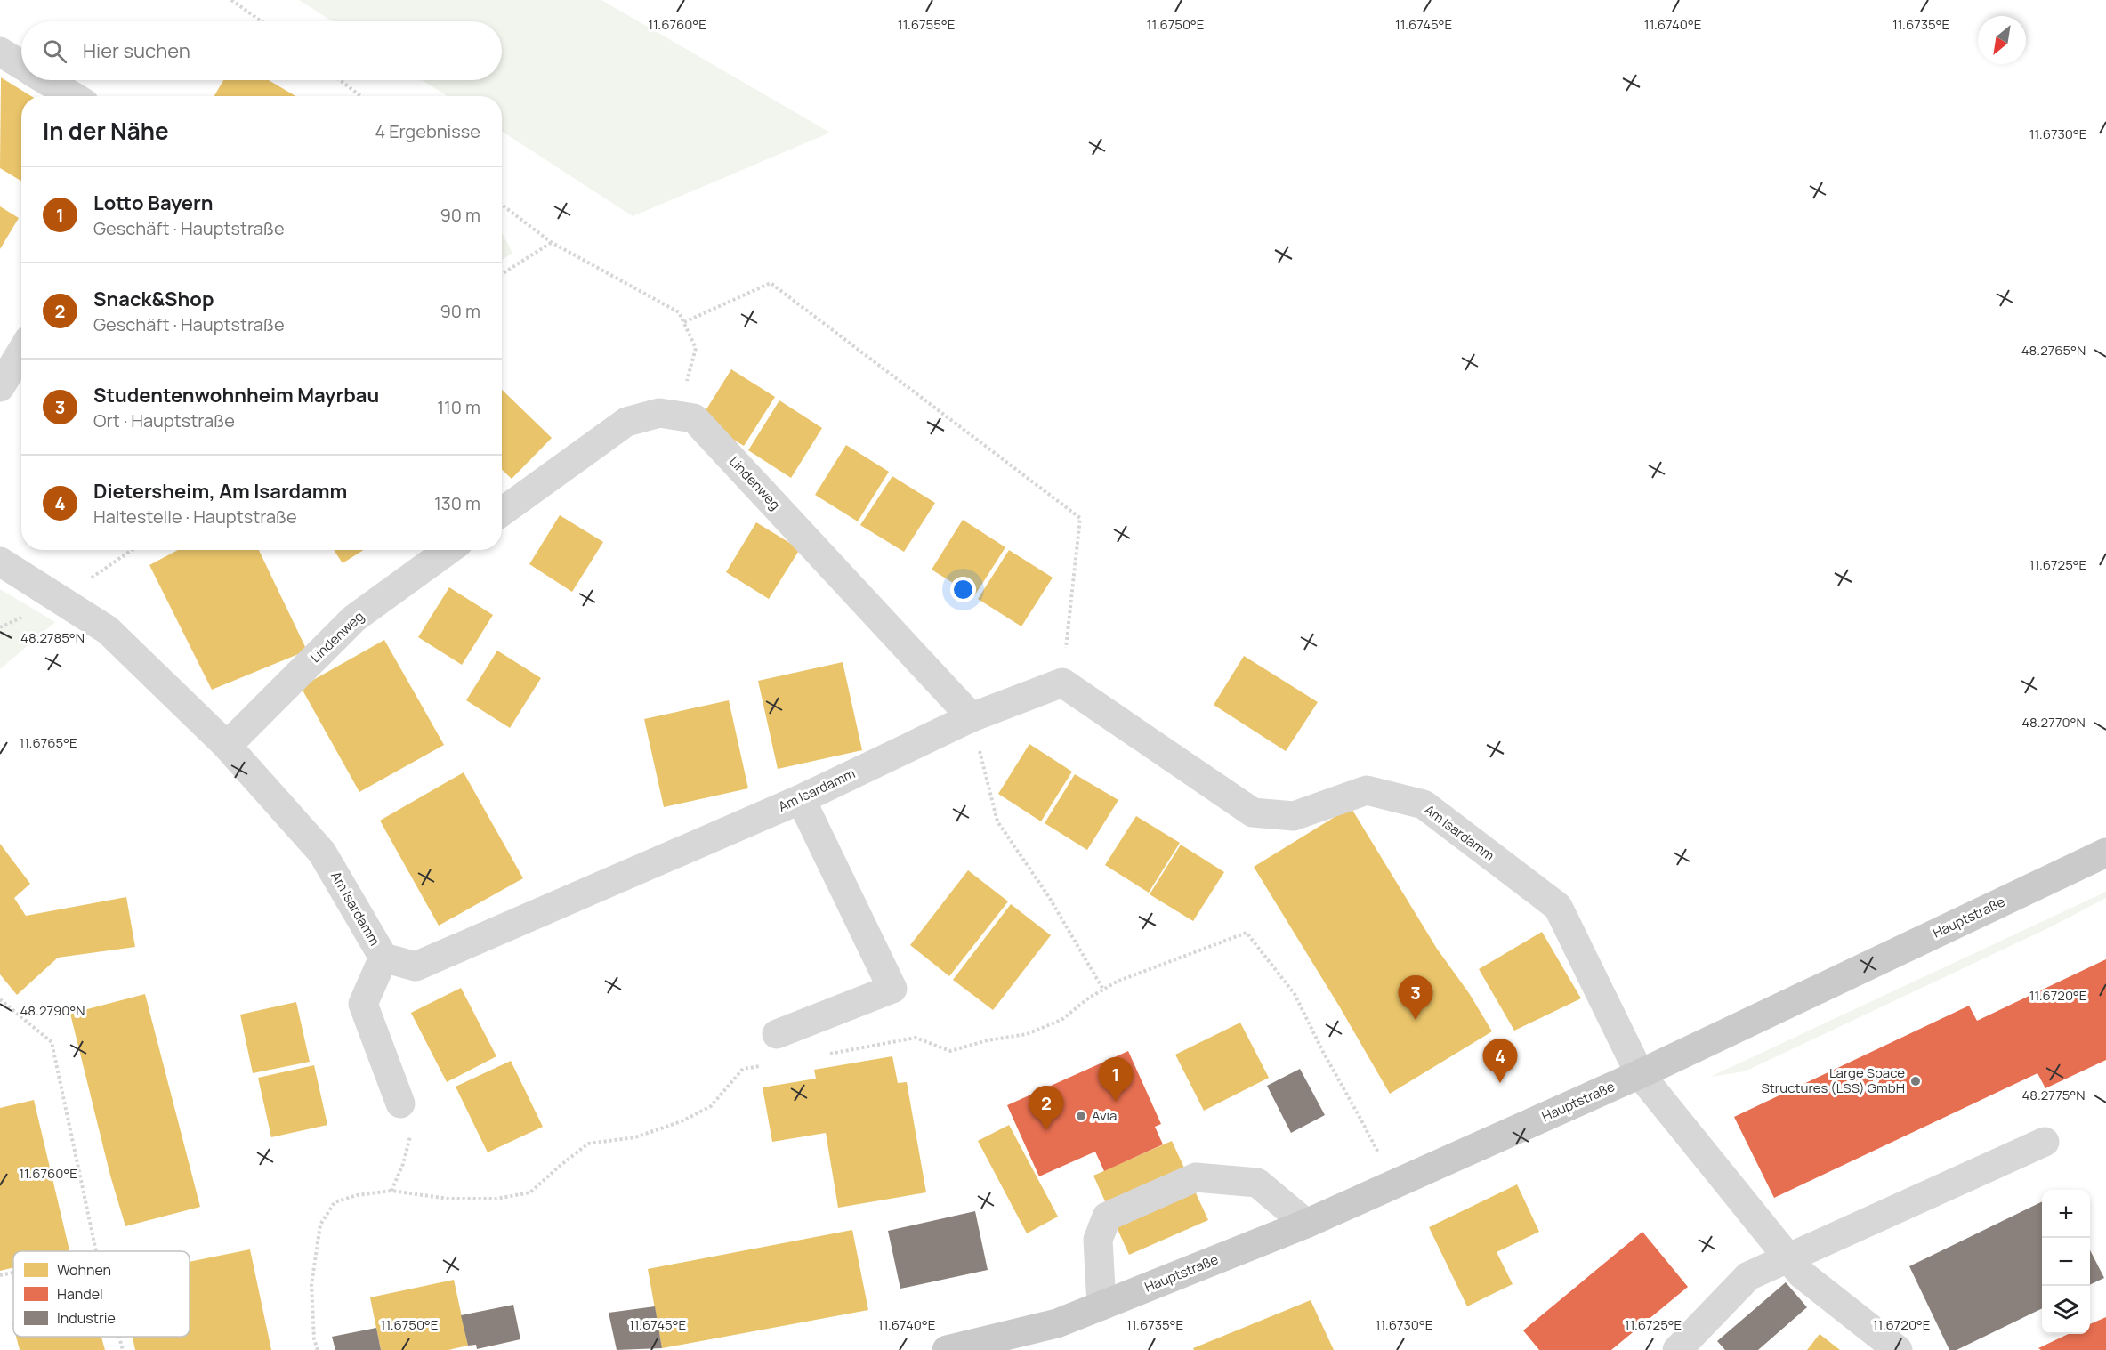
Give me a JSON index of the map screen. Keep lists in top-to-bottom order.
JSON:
{
  "streets": {
    "main road": ["Hauptstraße"],
    "street": ["Lindenweg", "Am Isardamm"]
  },
  "crossings": [
    ["Lindenweg", "Am Isardamm"],
    ["Am Isardamm", "Hauptstraße"]
  ],
  "places": ["Large Space Structures (LSS) GmbH", "Avia"],
  "legend": ["Wohnen", "Handel", "Industrie"],
  "north": "bottom left",
  "page": {
    "search": "Hier suchen",
    "heading": ["In der Nähe", "4 Ergebnisse"],
    "list": [
      {
        "mark": "1",
        "name": "Lotto Bayern",
        "note": "Geschäft · Hauptstraße",
        "value": "90 m"
      },
      {
        "mark": "2",
        "name": "Snack&Shop",
        "note": "Geschäft · Hauptstraße",
        "value": "90 m"
      },
      {
        "mark": "3",
        "name": "Studentenwohnheim Mayrbau",
        "note": "Ort · Hauptstraße",
        "value": "110 m"
      },
      {
        "mark": "4",
        "name": "Dietersheim, Am Isardamm",
        "note": "Haltestelle · Hauptstraße",
        "value": "130 m"
      }
    ],
    "pins": [
      "3",
      "4",
      "1",
      "2"
    ],
    "map_buttons": ["+", "−"]
  },
  "coordinates": [
    "11.6755°E",
    "11.6750°E",
    "11.6745°E",
    "11.6740°E",
    "11.6735°E",
    "11.6760°E",
    "11.6730°E",
    "48.2765°N",
    "11.6725°E",
    "48.2785°N",
    "48.2770°N",
    "11.6765°E",
    "11.6720°E",
    "48.2790°N",
    "48.2775°N"
  ]
}
